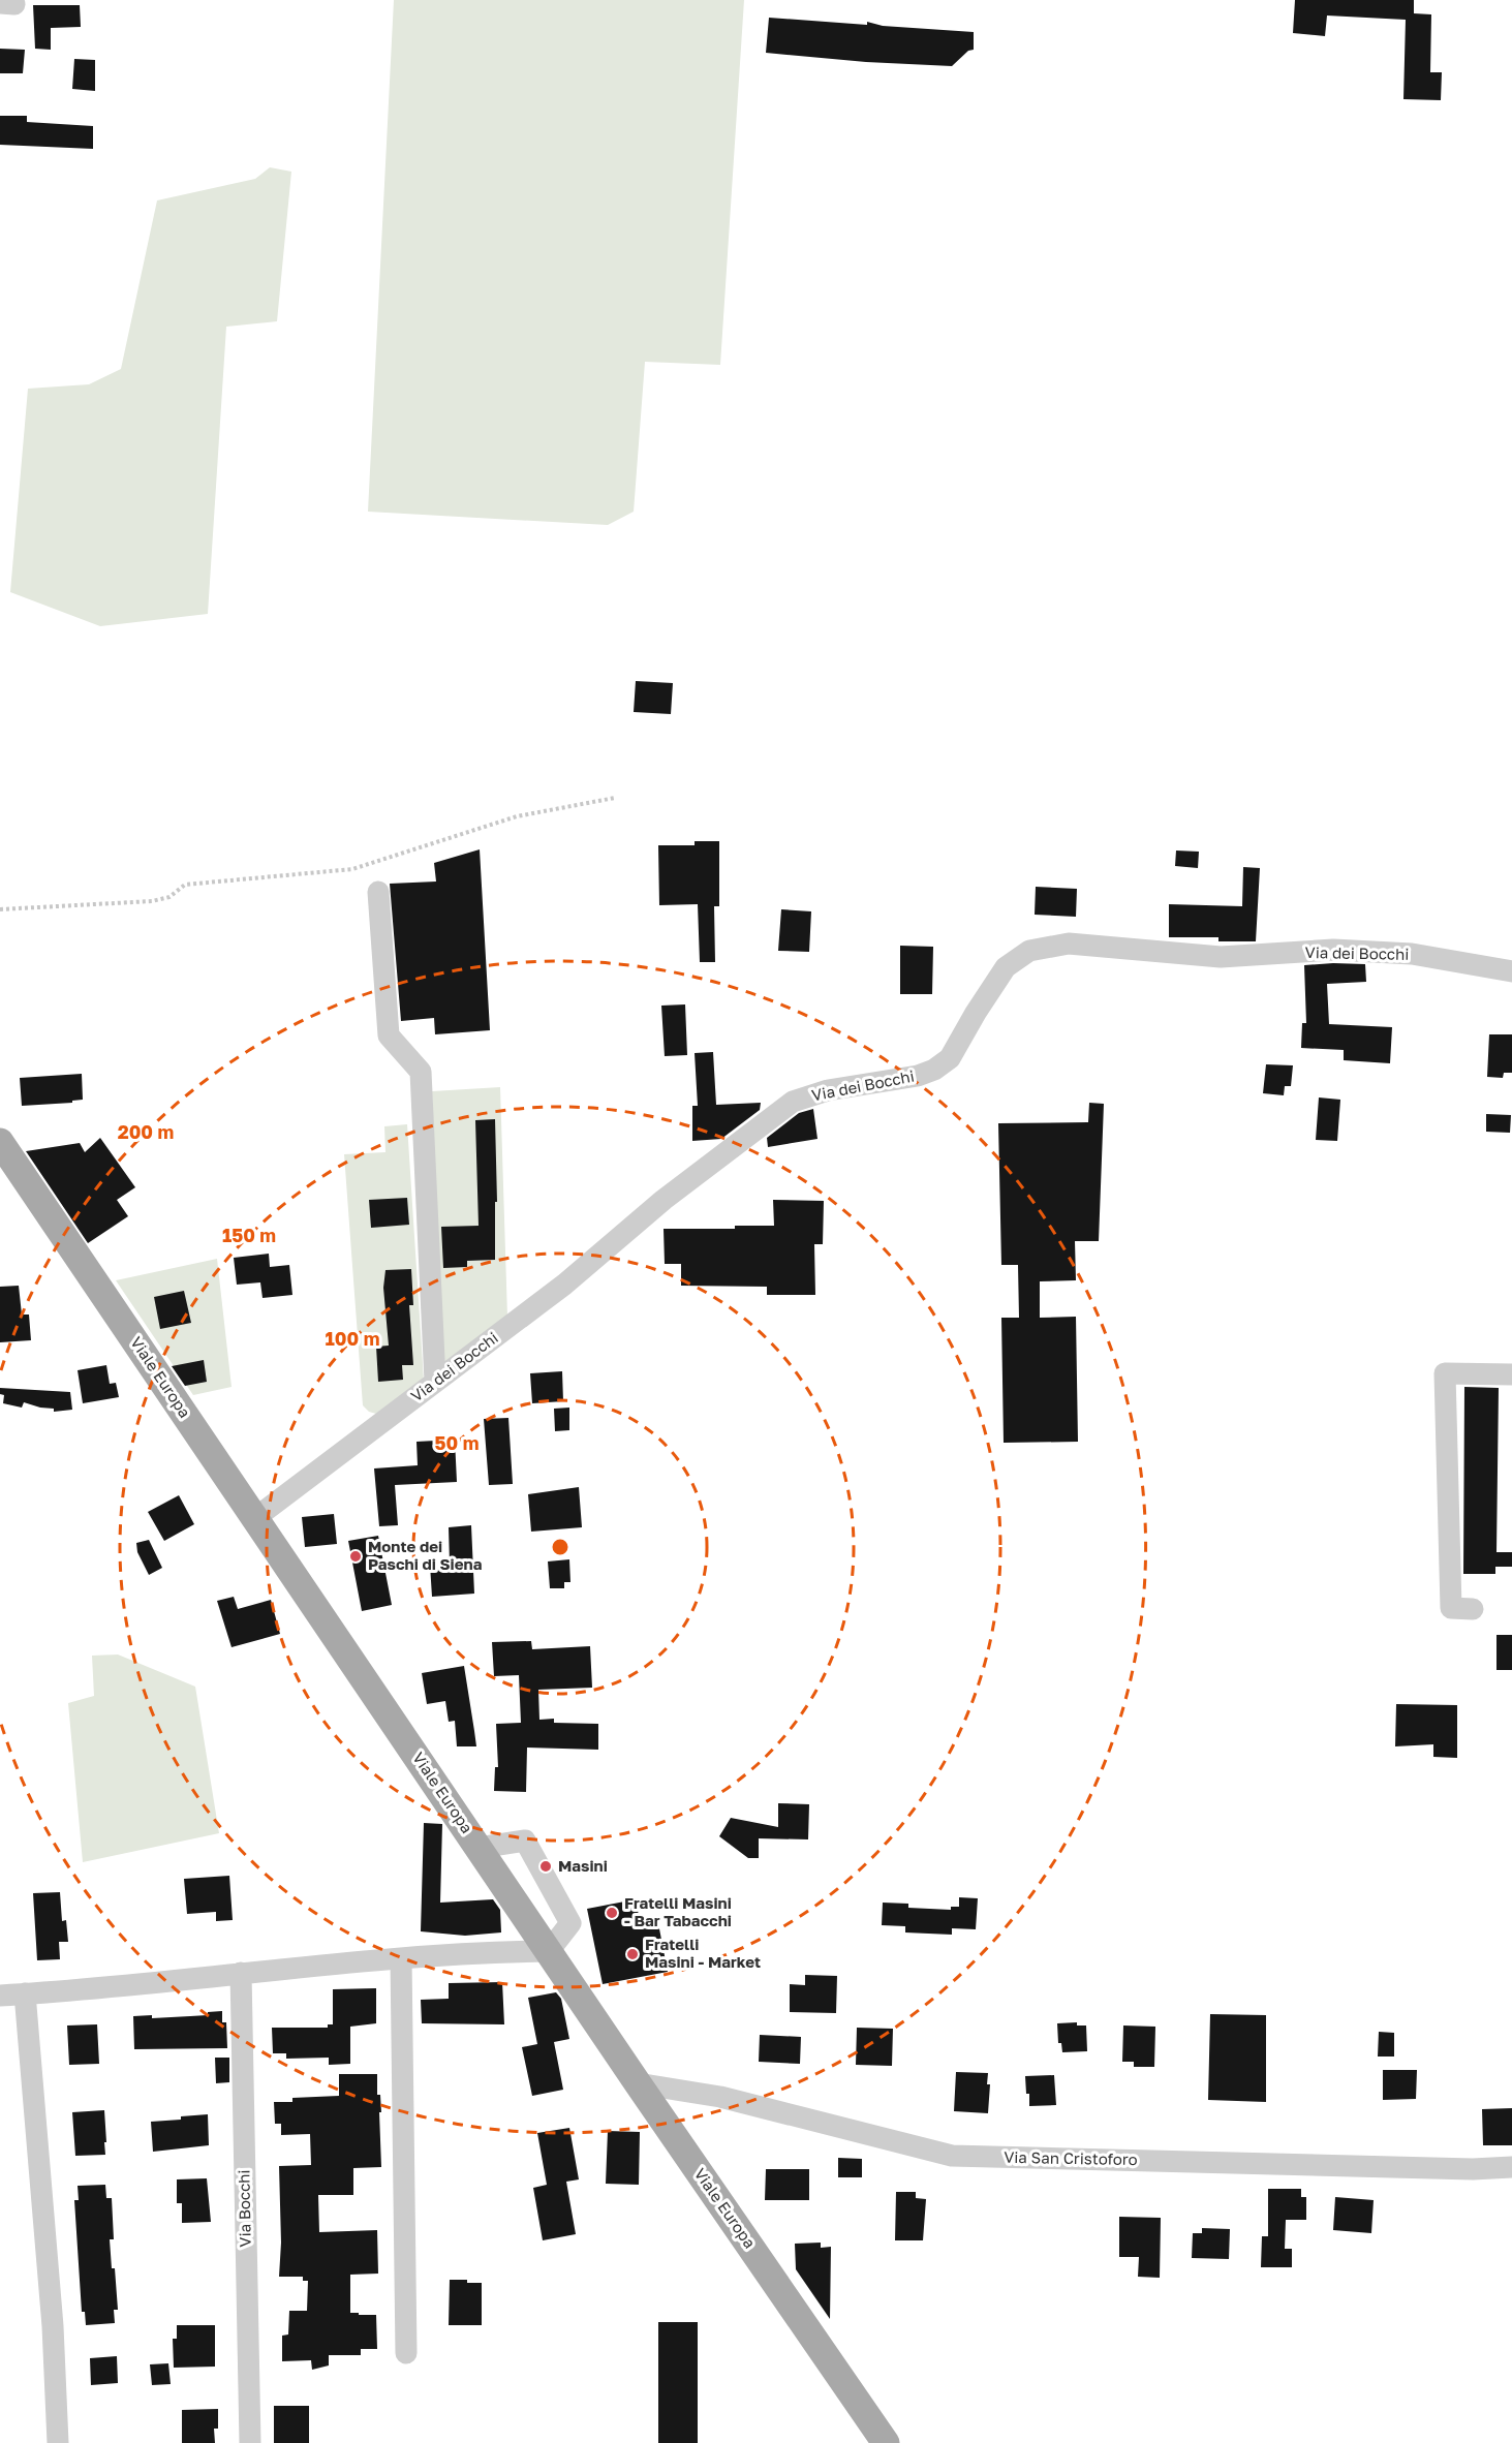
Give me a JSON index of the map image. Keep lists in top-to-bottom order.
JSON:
{
  "streets": {
    "main road": ["Viale Europa"],
    "street": ["Via dei Bocchi", "Via San Cristoforo", "Via Bocchi"]
  },
  "crossings": [
    ["Via dei Bocchi", "Viale Europa"],
    ["Viale Europa", "Via San Cristoforo"]
  ],
  "places": [
    "Monte dei Paschi di Siena",
    "Masini",
    "Fratelli Masini - Bar Tabacchi",
    "Fratelli Masini - Market"
  ],
  "rings": [
    "200 m",
    "150 m",
    "100 m",
    "50 m"
  ]
}
